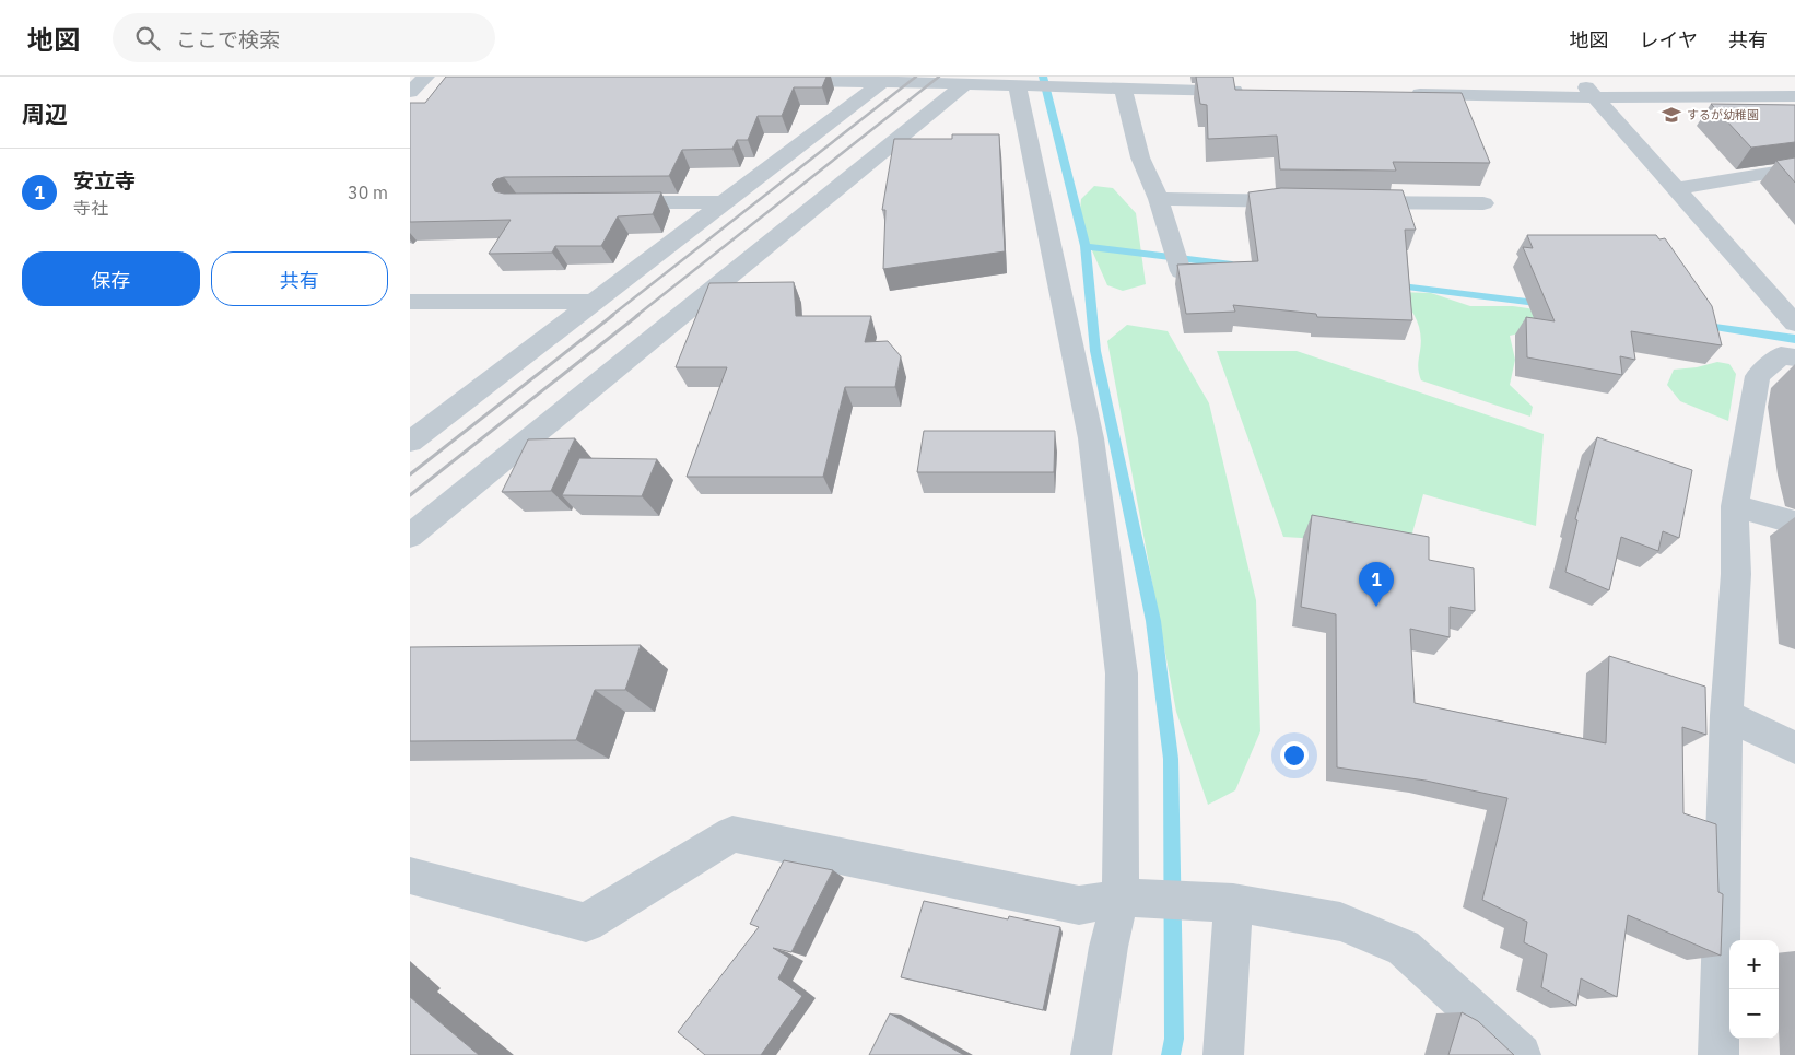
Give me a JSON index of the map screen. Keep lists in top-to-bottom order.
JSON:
{
  "places": {
    "school or university": ["するが幼稚園"]
  },
  "page": {
    "header": "地図",
    "search": "ここで検索",
    "nav": ["地図", "レイヤ", "共有"],
    "heading": "周辺",
    "list": [
      {
        "mark": "1",
        "name": "安立寺",
        "note": "寺社",
        "value": "30 m"
      }
    ],
    "buttons": ["保存", "共有"],
    "pins": "1",
    "map_buttons": ["+", "−"]
  }
}
